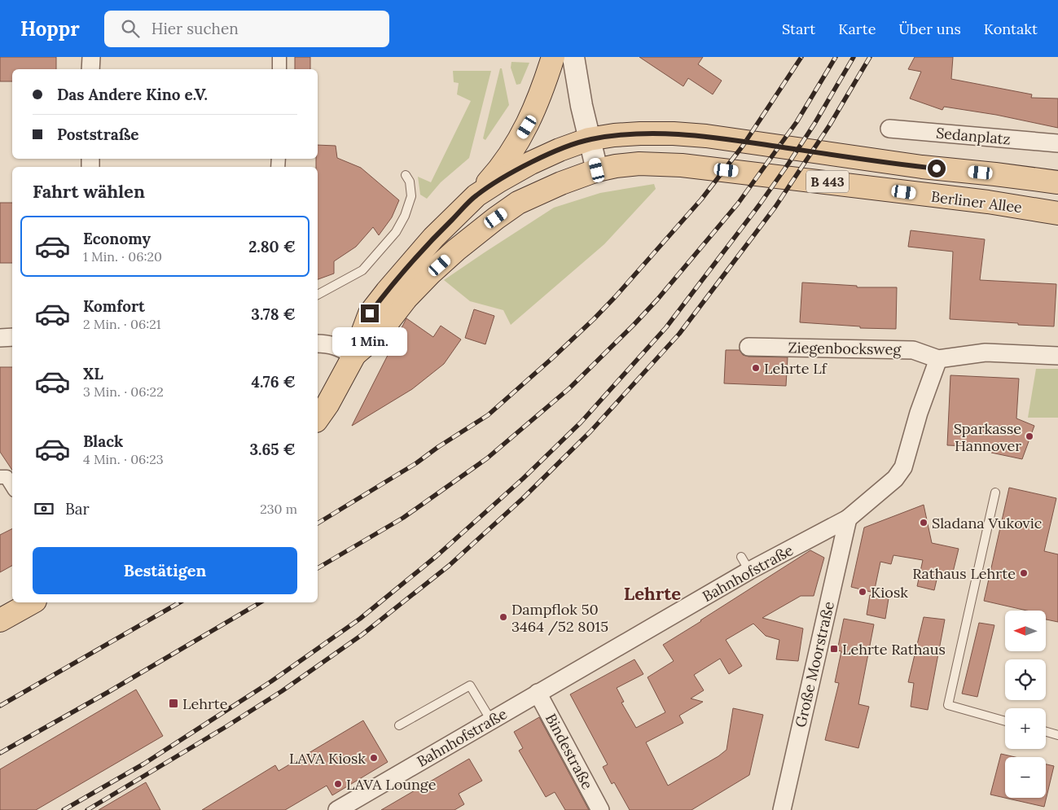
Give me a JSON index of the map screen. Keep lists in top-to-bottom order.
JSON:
{
  "streets": {
    "main road": ["B 443", "Berliner Allee"],
    "street": [
      "Sedanplatz",
      "Ziegenbocksweg",
      "Bahnhofstraße",
      "Große Moorstraße",
      "Bindestraße"
    ]
  },
  "crossings": [
    ["B 443", "Berliner Allee"],
    ["Ziegenbocksweg", "Bahnhofstraße"],
    ["Bahnhofstraße", "Große Moorstraße"],
    ["Bahnhofstraße", "Bindestraße"]
  ],
  "districts": ["Lehrte"],
  "places": {
    "other": [
      "Lehrte Lf",
      "Sparkasse Hannover",
      "Sladana Vukovic",
      "Rathaus Lehrte",
      "Kiosk",
      "Dampflok 50 3464 /52 8015",
      "LAVA Kiosk",
      "LAVA Lounge"
    ],
    "transit": ["Lehrte Rathaus", "Lehrte"]
  },
  "north": "left",
  "page": {
    "header": "Hoppr",
    "search": "Hier suchen",
    "nav": [
      "Start",
      "Karte",
      "Über uns",
      "Kontakt"
    ],
    "banner": ["Das Andere Kino e.V.", "Poststraße"],
    "heading": "Fahrt wählen",
    "list": [
      {
        "name": "Economy",
        "note": "1 Min. · 06:20",
        "value": "2.80 €"
      },
      {
        "name": "Komfort",
        "note": "2 Min. · 06:21",
        "value": "3.78 €"
      },
      {
        "name": "XL",
        "note": "3 Min. · 06:22",
        "value": "4.76 €"
      },
      {
        "name": "Black",
        "note": "4 Min. · 06:23",
        "value": "3.65 €"
      }
    ],
    "bubble": "1 Min.",
    "pay": ["Bar", "230 m"],
    "buttons": "Bestätigen",
    "map_buttons": ["+", "−"]
  }
}
